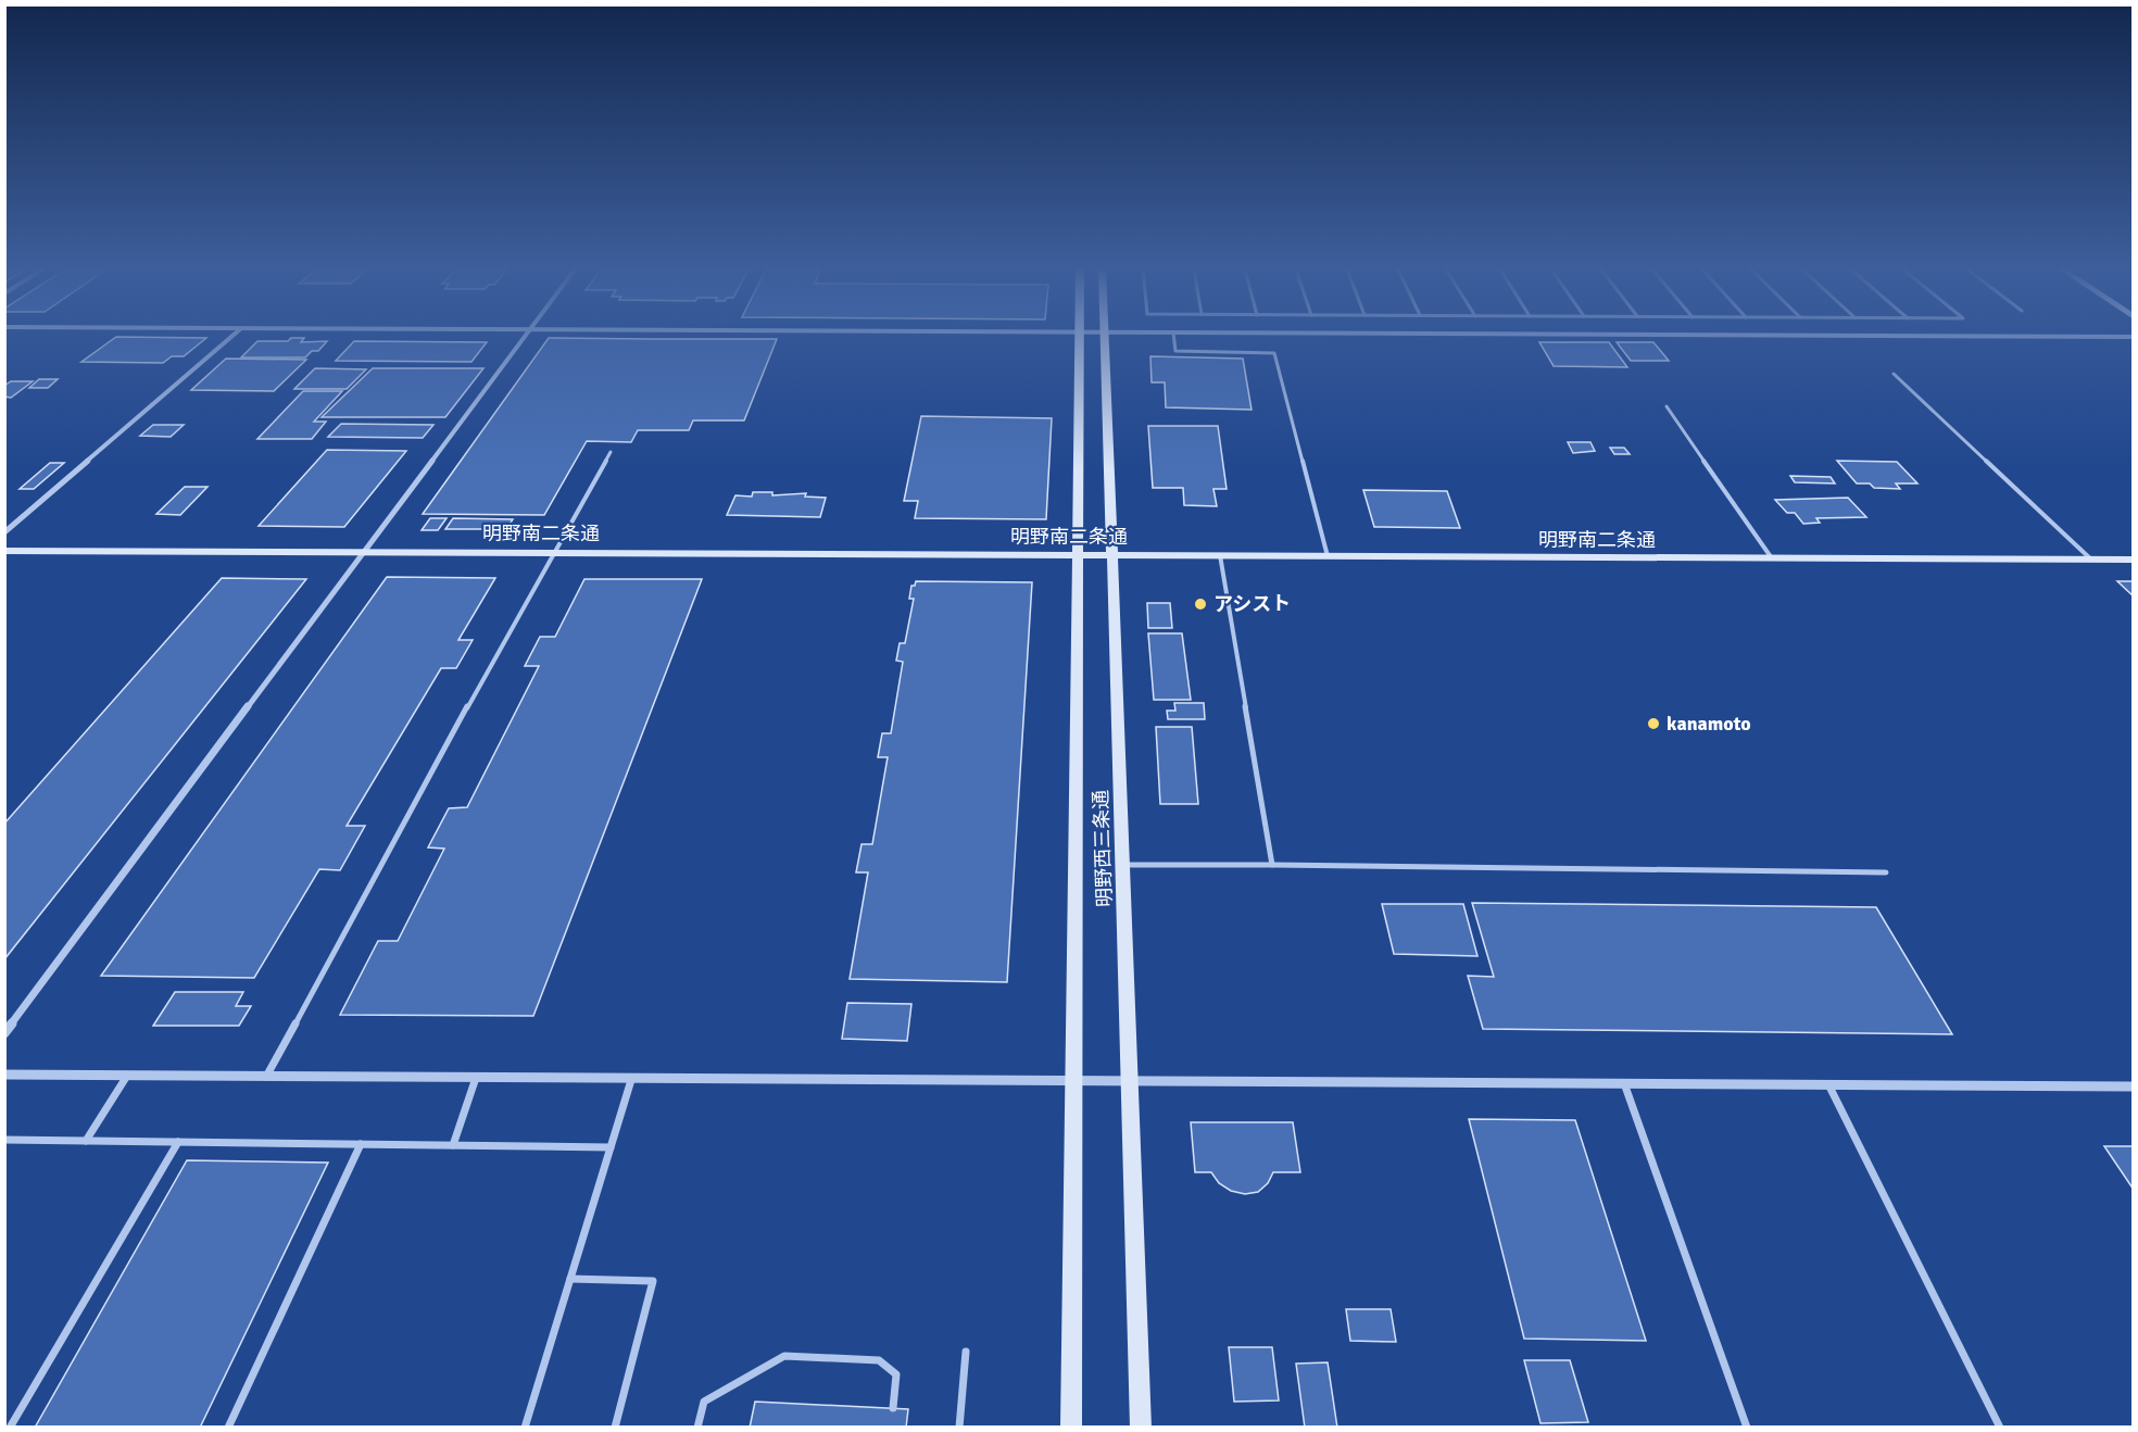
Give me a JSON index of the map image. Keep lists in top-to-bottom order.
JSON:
{
  "streets": {
    "street": ["明野南二条通", "明野西三条通"]
  },
  "crossings": [
    ["明野南二条通", "明野西三条通"]
  ],
  "places": ["アシスト", "kanamoto"]
}
